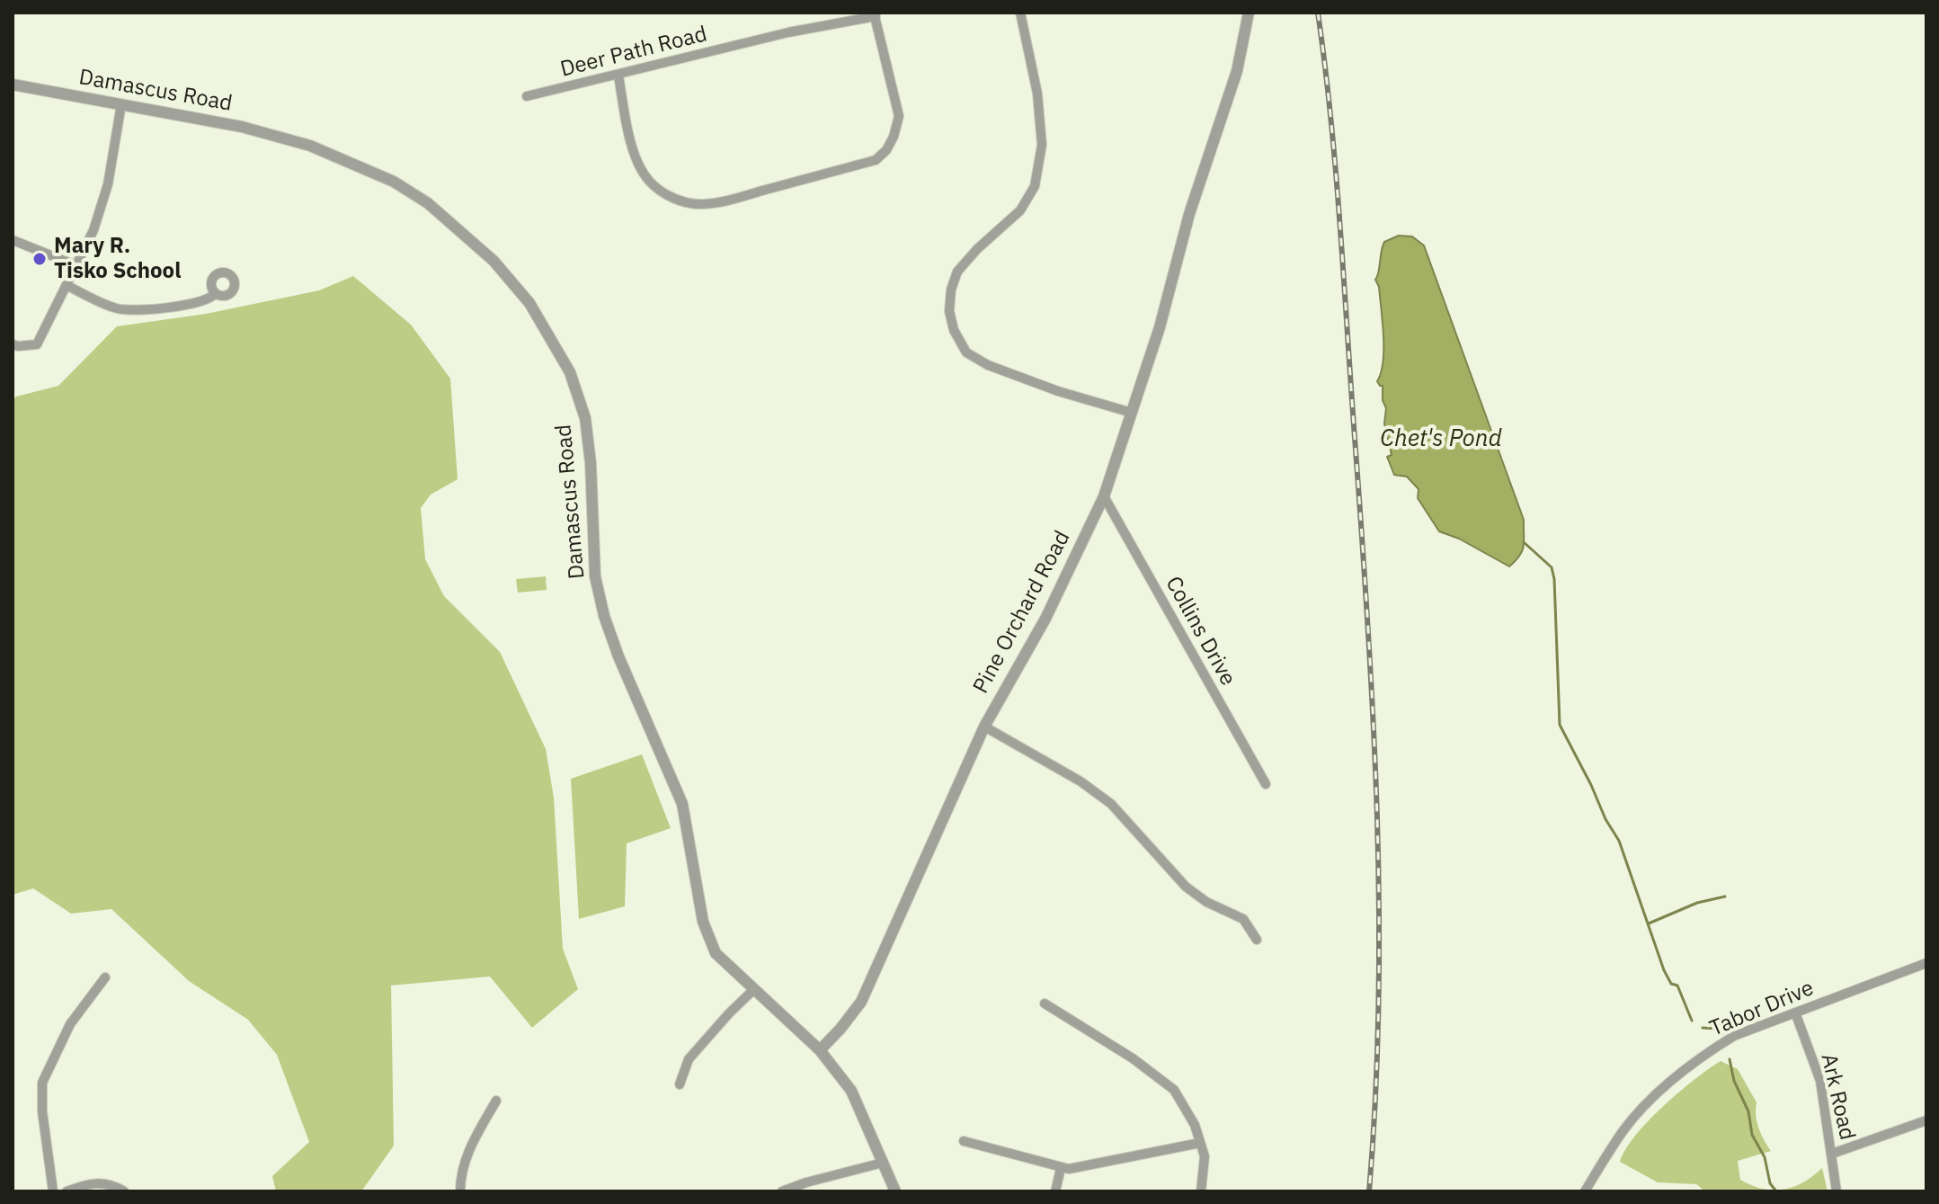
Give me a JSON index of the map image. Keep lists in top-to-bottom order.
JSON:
{
  "streets": {
    "street": [
      "Deer Path Road",
      "Damascus Road",
      "Pine Orchard Road",
      "Collins Drive",
      "Tabor Drive",
      "Ark Road"
    ]
  },
  "crossings": [
    ["Damascus Road", "Pine Orchard Road"],
    ["Pine Orchard Road", "Collins Drive"],
    ["Tabor Drive", "Ark Road"]
  ],
  "water": ["Chet's Pond"],
  "places": ["Mary R. Tisko School"]
}
